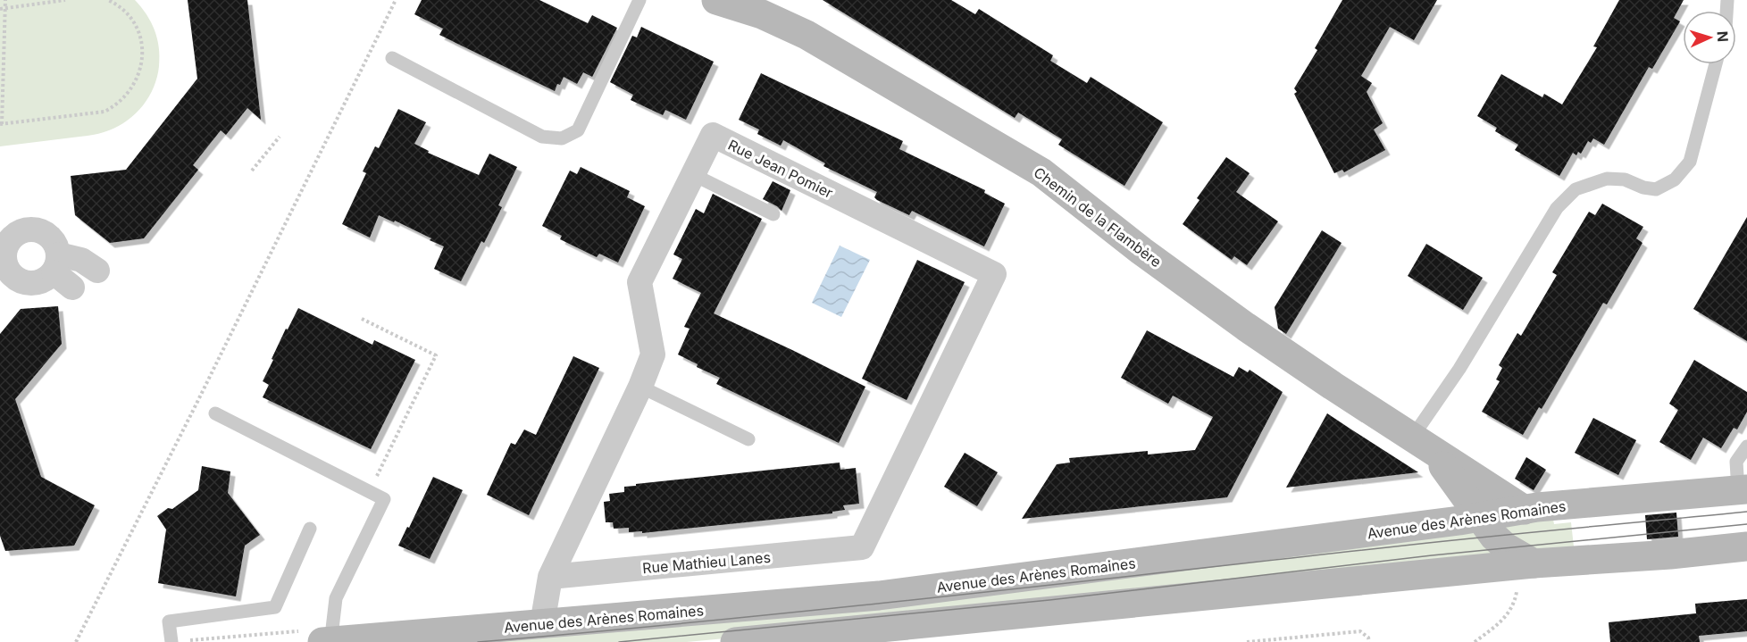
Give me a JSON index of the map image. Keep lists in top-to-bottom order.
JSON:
{
  "streets": {
    "main road": ["Chemin de la Flambère", "Avenue des Arènes Romaines"],
    "street": ["Rue Jean Pomier", "Rue Mathieu Lanes"]
  },
  "crossings": [
    ["Rue Jean Pomier", "Avenue des Arènes Romaines"],
    ["Rue Jean Pomier", "Rue Mathieu Lanes"],
    ["Chemin de la Flambère", "Avenue des Arènes Romaines"]
  ],
  "north": "right"
}
